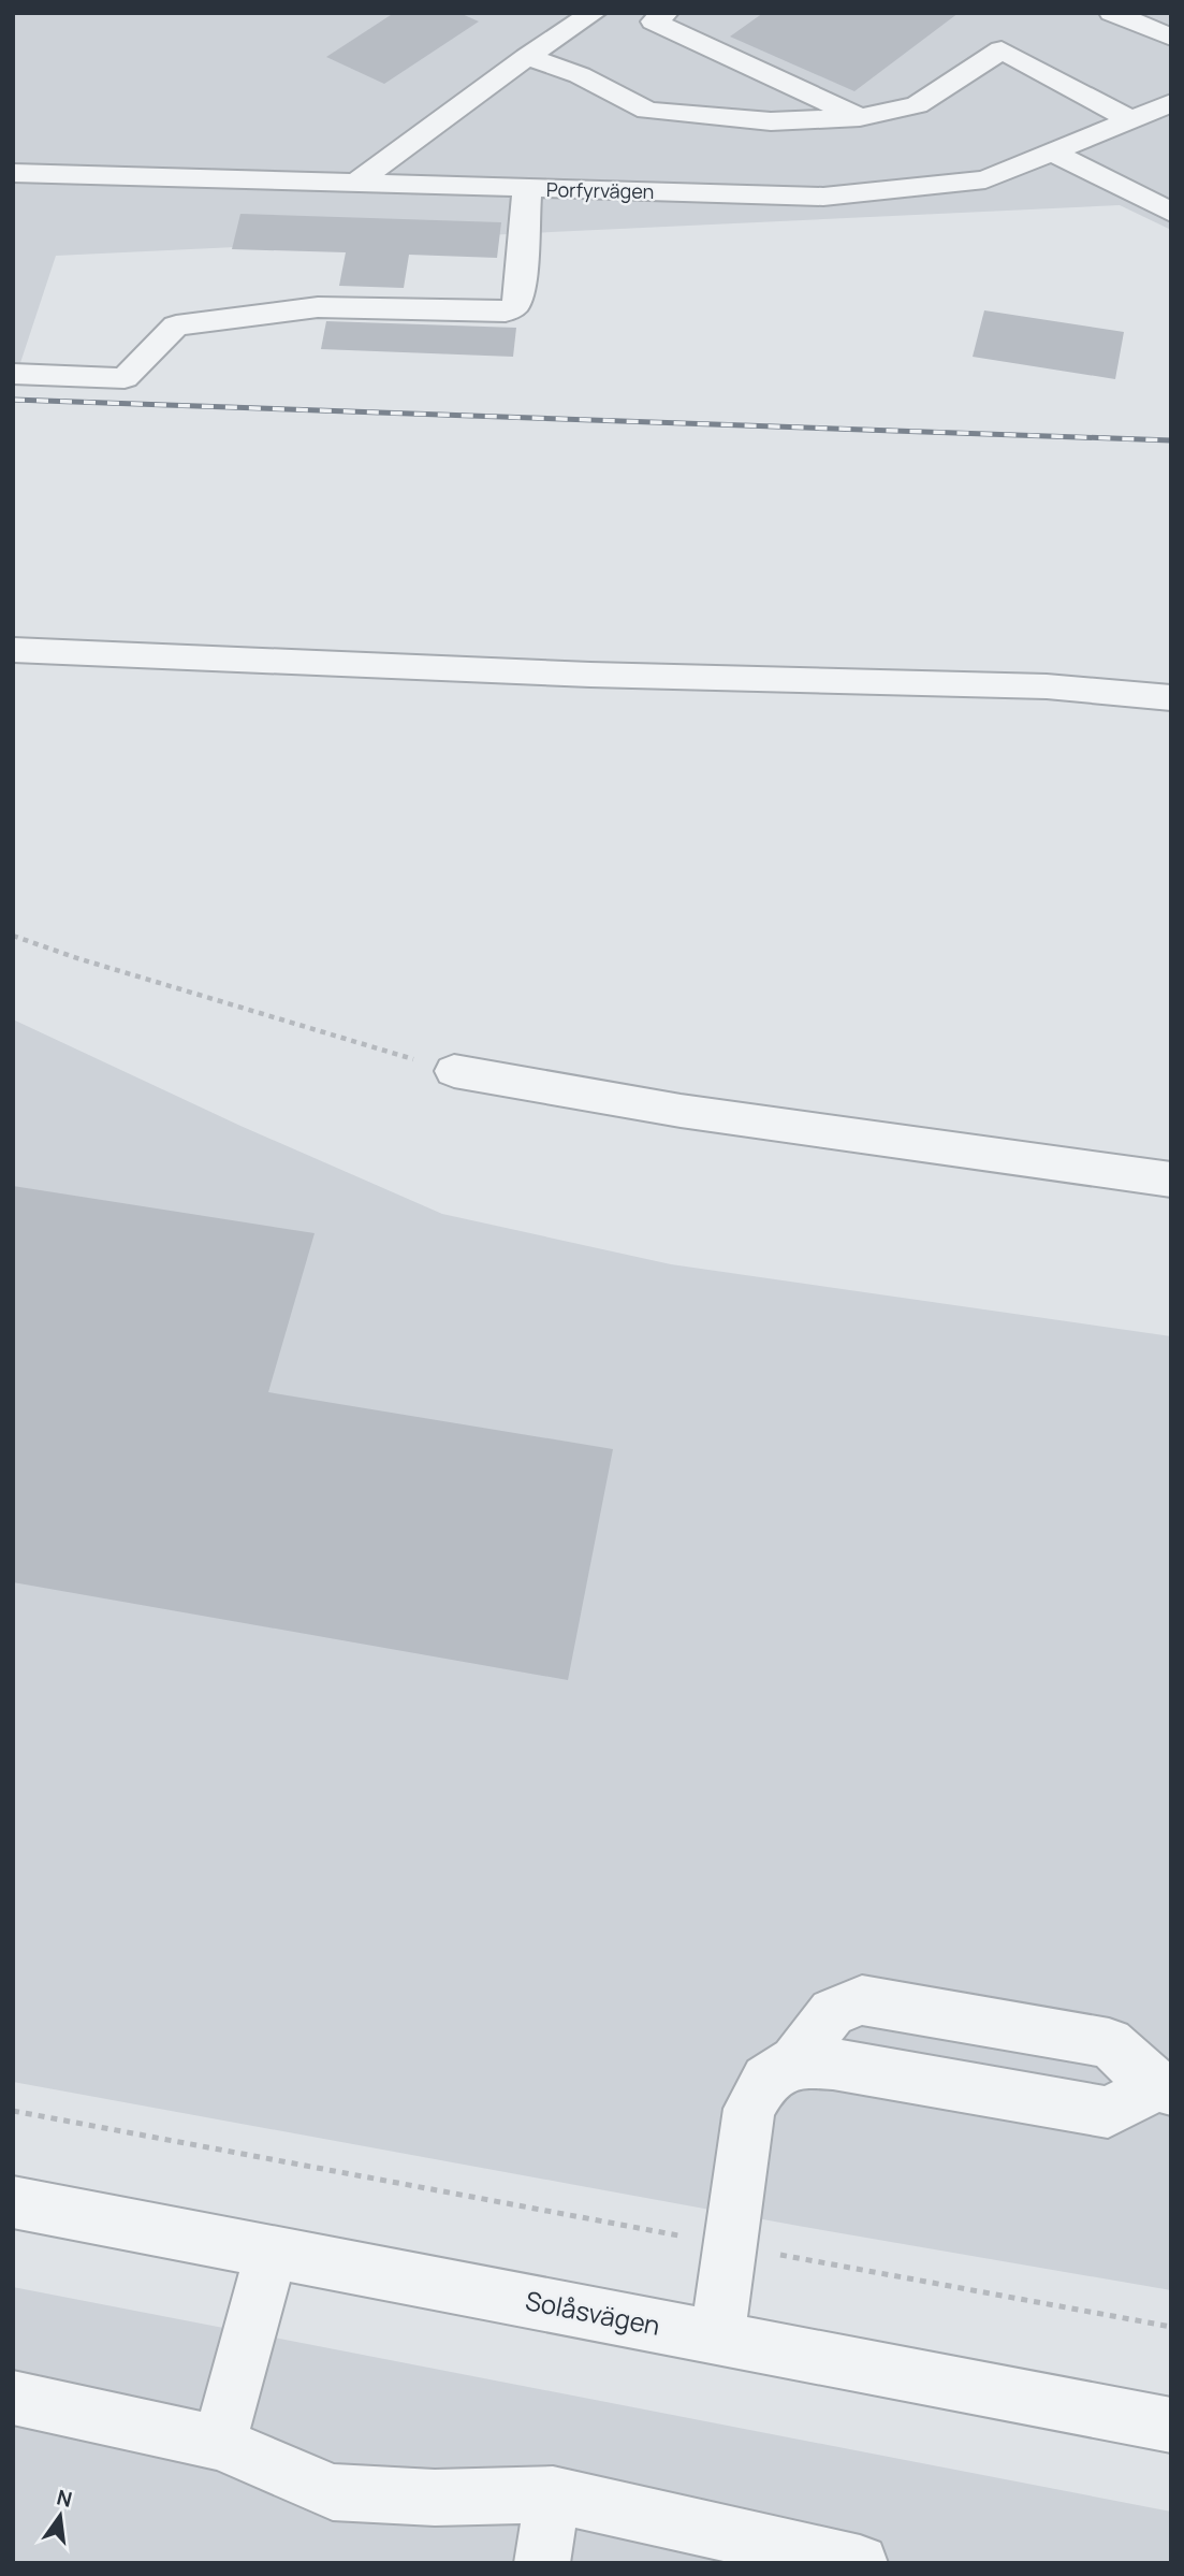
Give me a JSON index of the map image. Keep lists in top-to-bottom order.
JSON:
{
  "streets": {
    "street": ["Porfyrvägen", "Solåsvägen"]
  },
  "north": "top"
}
